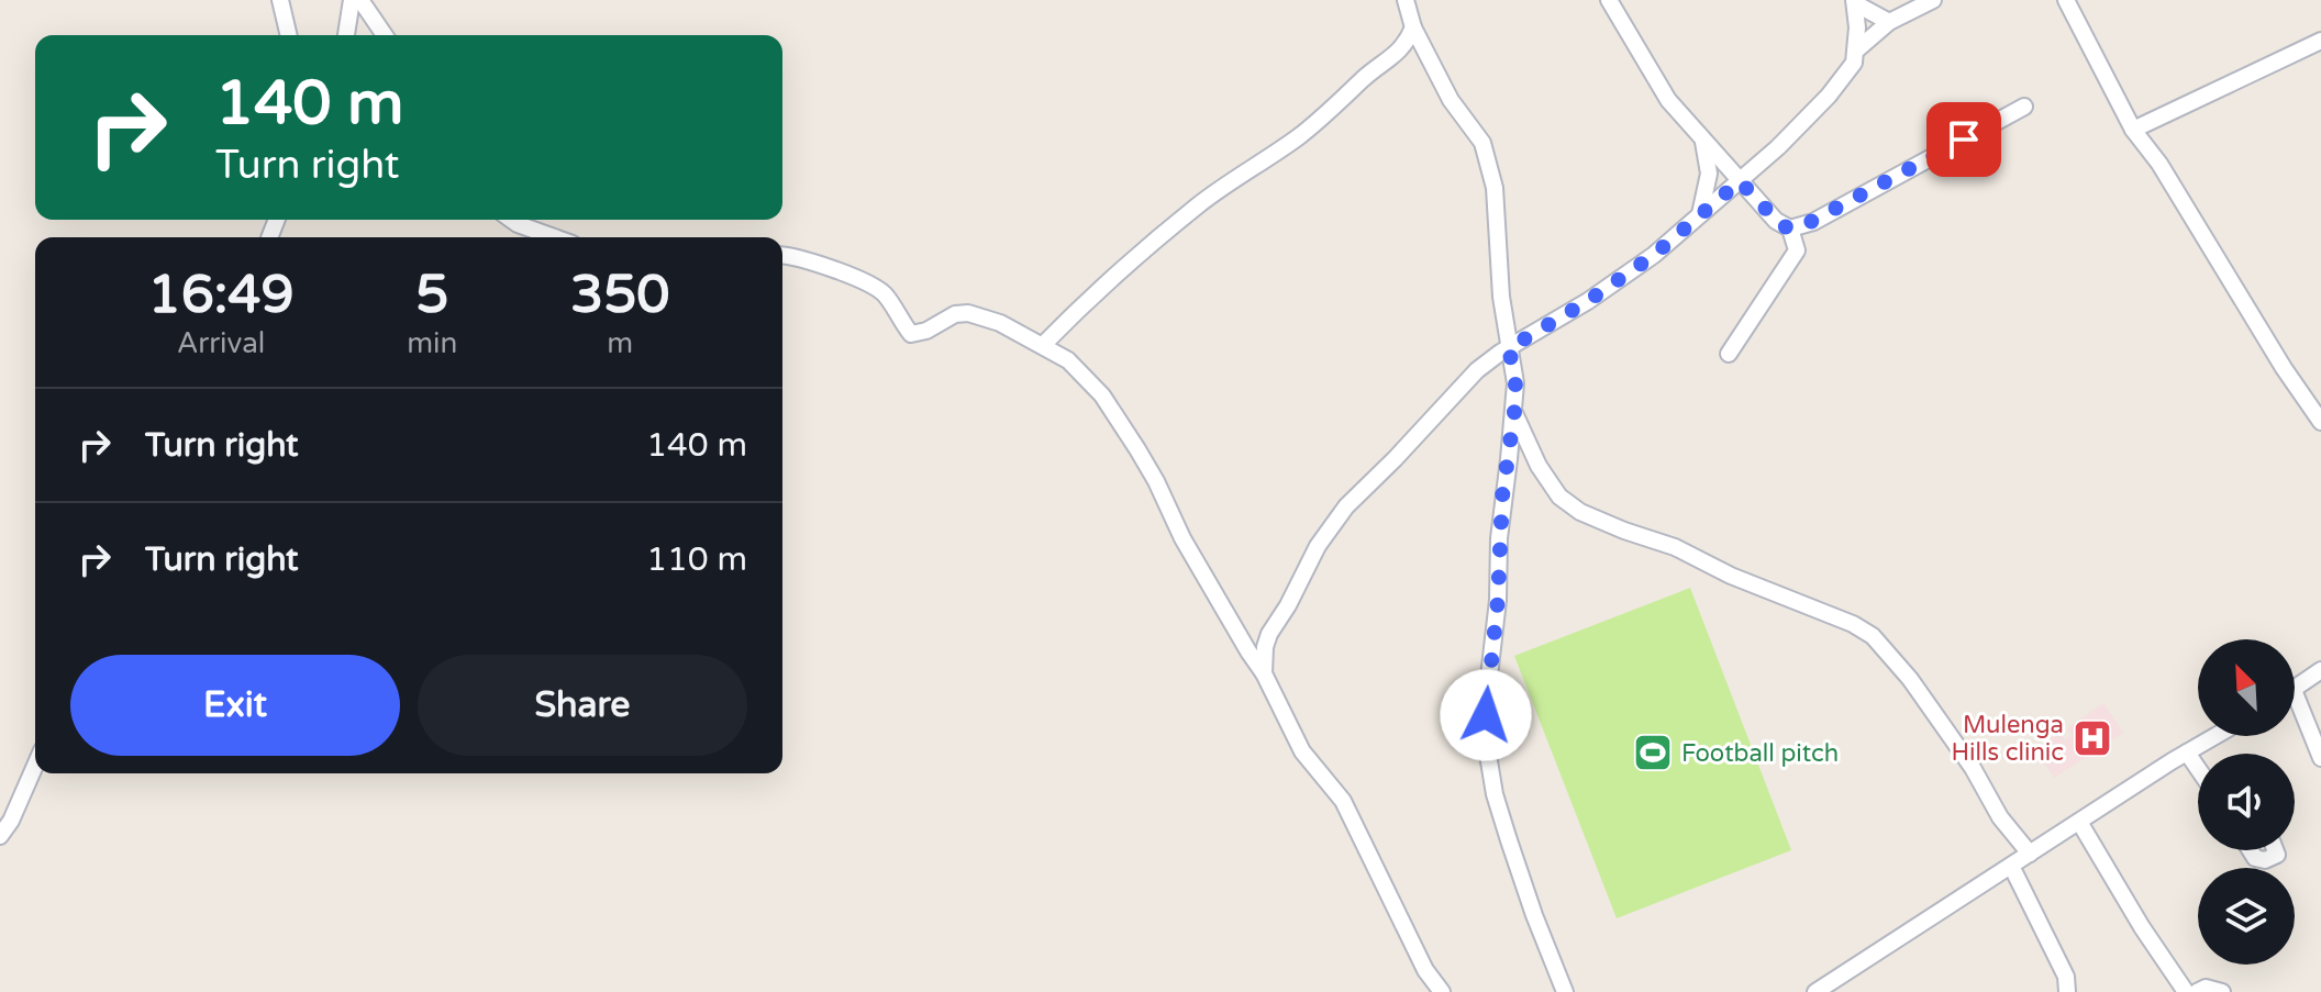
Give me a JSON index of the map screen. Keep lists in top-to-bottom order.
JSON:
{
  "places": {
    "hospital": ["Mulenga Hills clinic"],
    "sports": ["Football pitch"]
  },
  "north": "top left",
  "page": {
    "turn": ["140 m", "Turn right"],
    "eta": [
      "16:49",
      "Arrival",
      "5",
      "min",
      "350",
      "m"
    ],
    "list": [
      {
        "name": "Turn right",
        "value": "140 m"
      },
      {
        "name": "Turn right",
        "value": "110 m"
      }
    ],
    "buttons": ["Exit", "Share"]
  }
}
